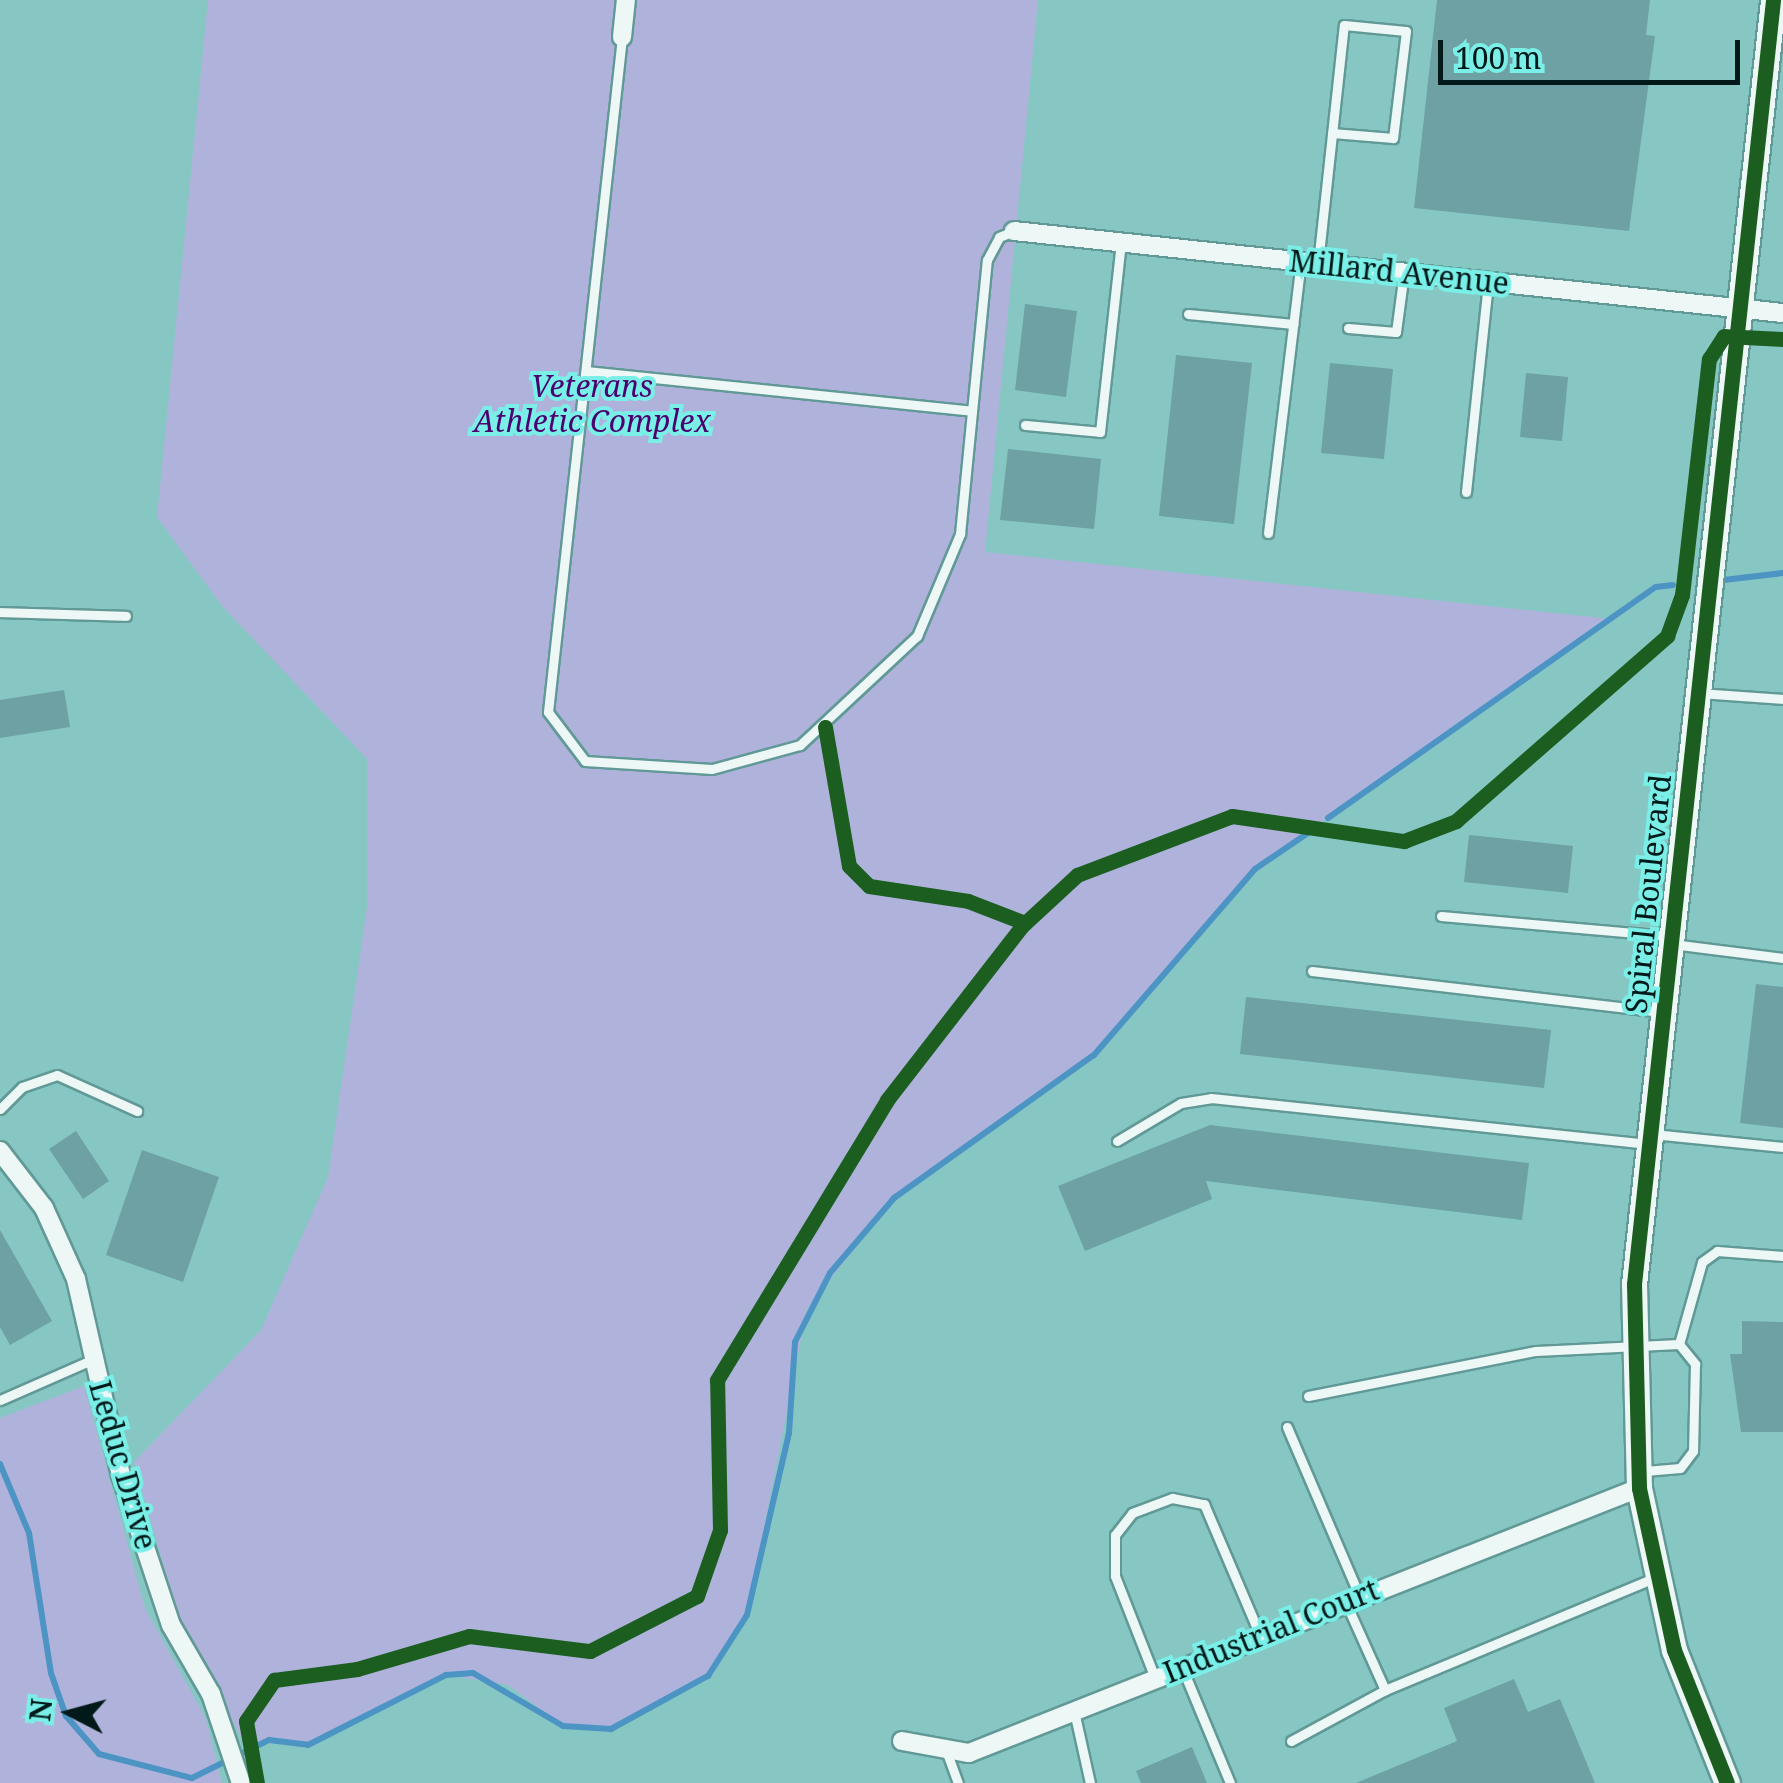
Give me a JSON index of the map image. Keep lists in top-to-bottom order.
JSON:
{
  "streets": {
    "street": [
      "Millard Avenue",
      "Spiral Boulevard",
      "Leduc Drive",
      "Industrial Court"
    ]
  },
  "crossings": [
    ["Millard Avenue", "Spiral Boulevard"],
    ["Spiral Boulevard", "Industrial Court"]
  ],
  "parks": ["Veterans Athletic Complex"],
  "scale_bar": "100 m",
  "north": "left"
}
